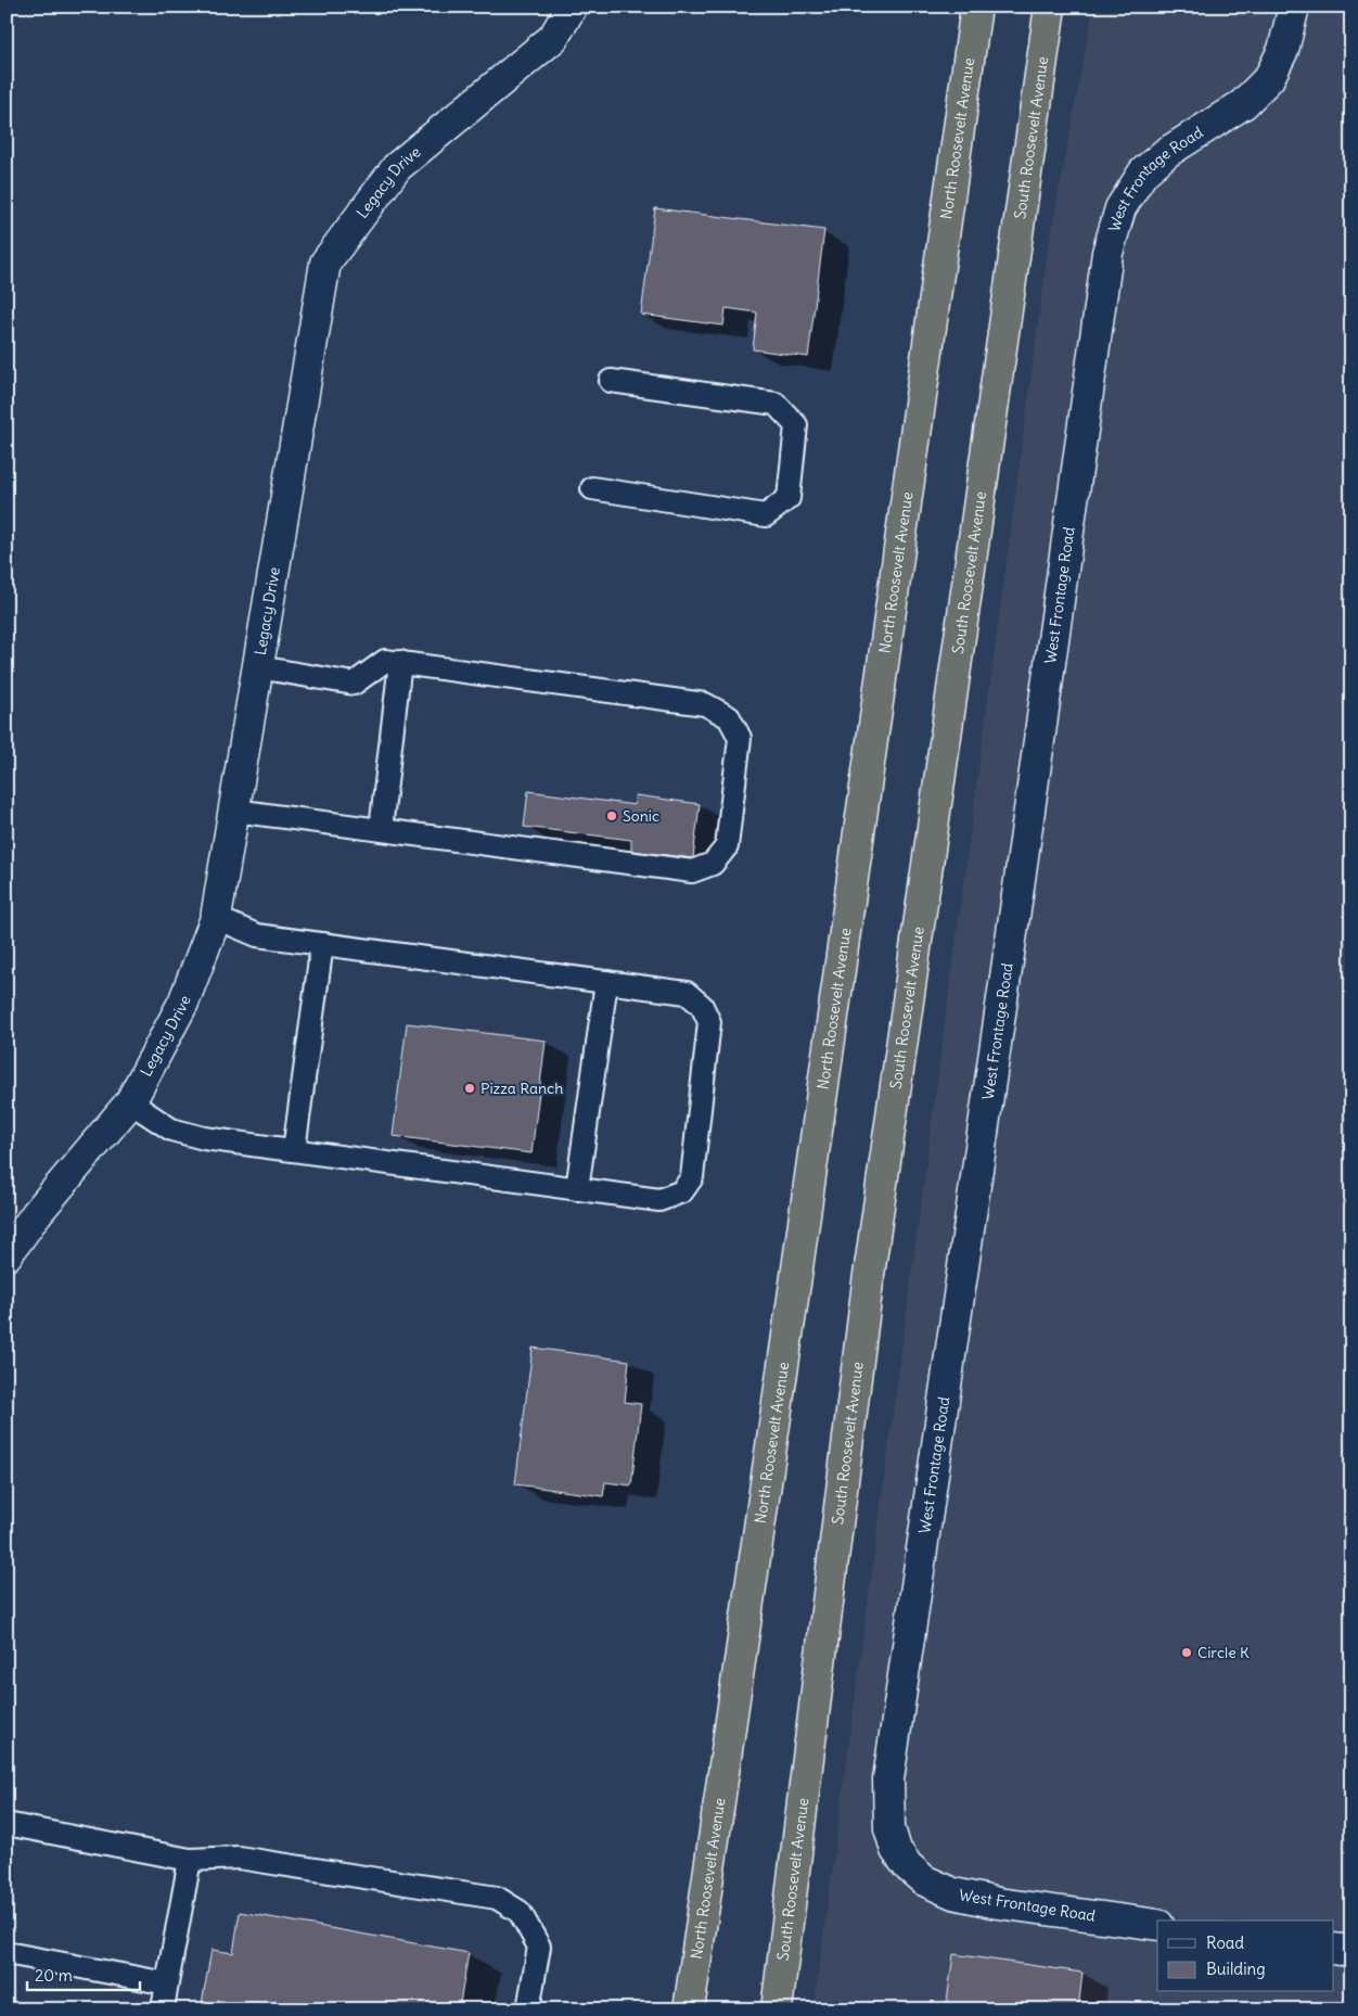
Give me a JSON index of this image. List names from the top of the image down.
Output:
{
  "streets": {
    "highway": ["South Roosevelt Avenue", "North Roosevelt Avenue"],
    "street": ["West Frontage Road", "Legacy Drive"]
  },
  "places": ["Sonic", "Pizza Ranch", "Circle K"],
  "legend": ["Road", "Building"],
  "scale_bar": "20 m"
}
